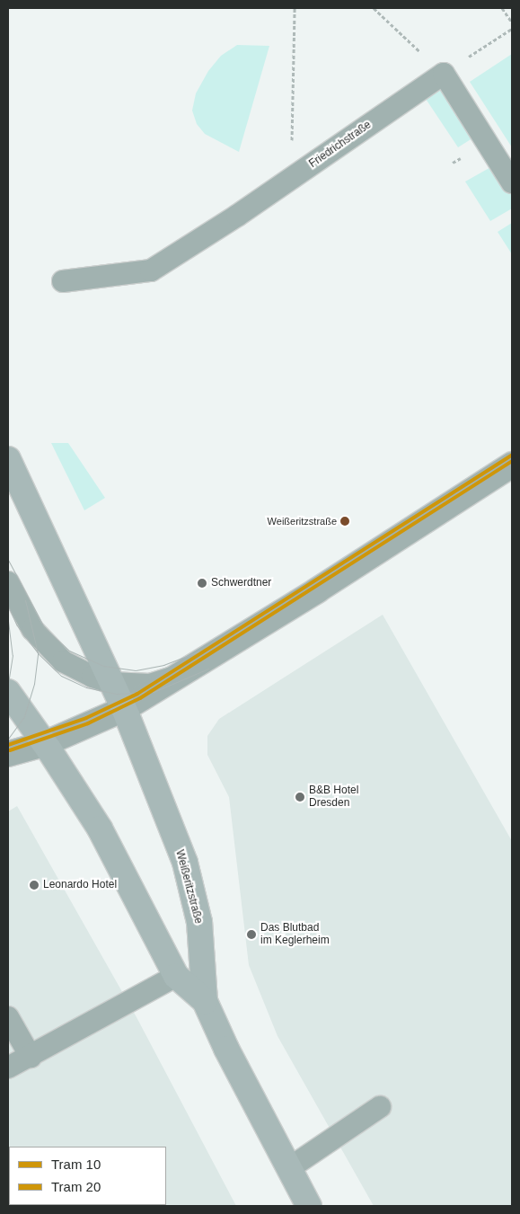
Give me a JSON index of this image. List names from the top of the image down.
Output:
{
  "streets": {
    "main road": ["Weißeritzstraße"],
    "lane": ["Friedrichstraße"]
  },
  "places": [
    "Weißeritzstraße",
    "Schwerdtner",
    "B&B Hotel Dresden",
    "Leonardo Hotel",
    "Das Blutbad im Keglerheim"
  ],
  "lines": ["tram line 10", "tram line 20"],
  "legend": ["Tram 10", "Tram 20"]
}
